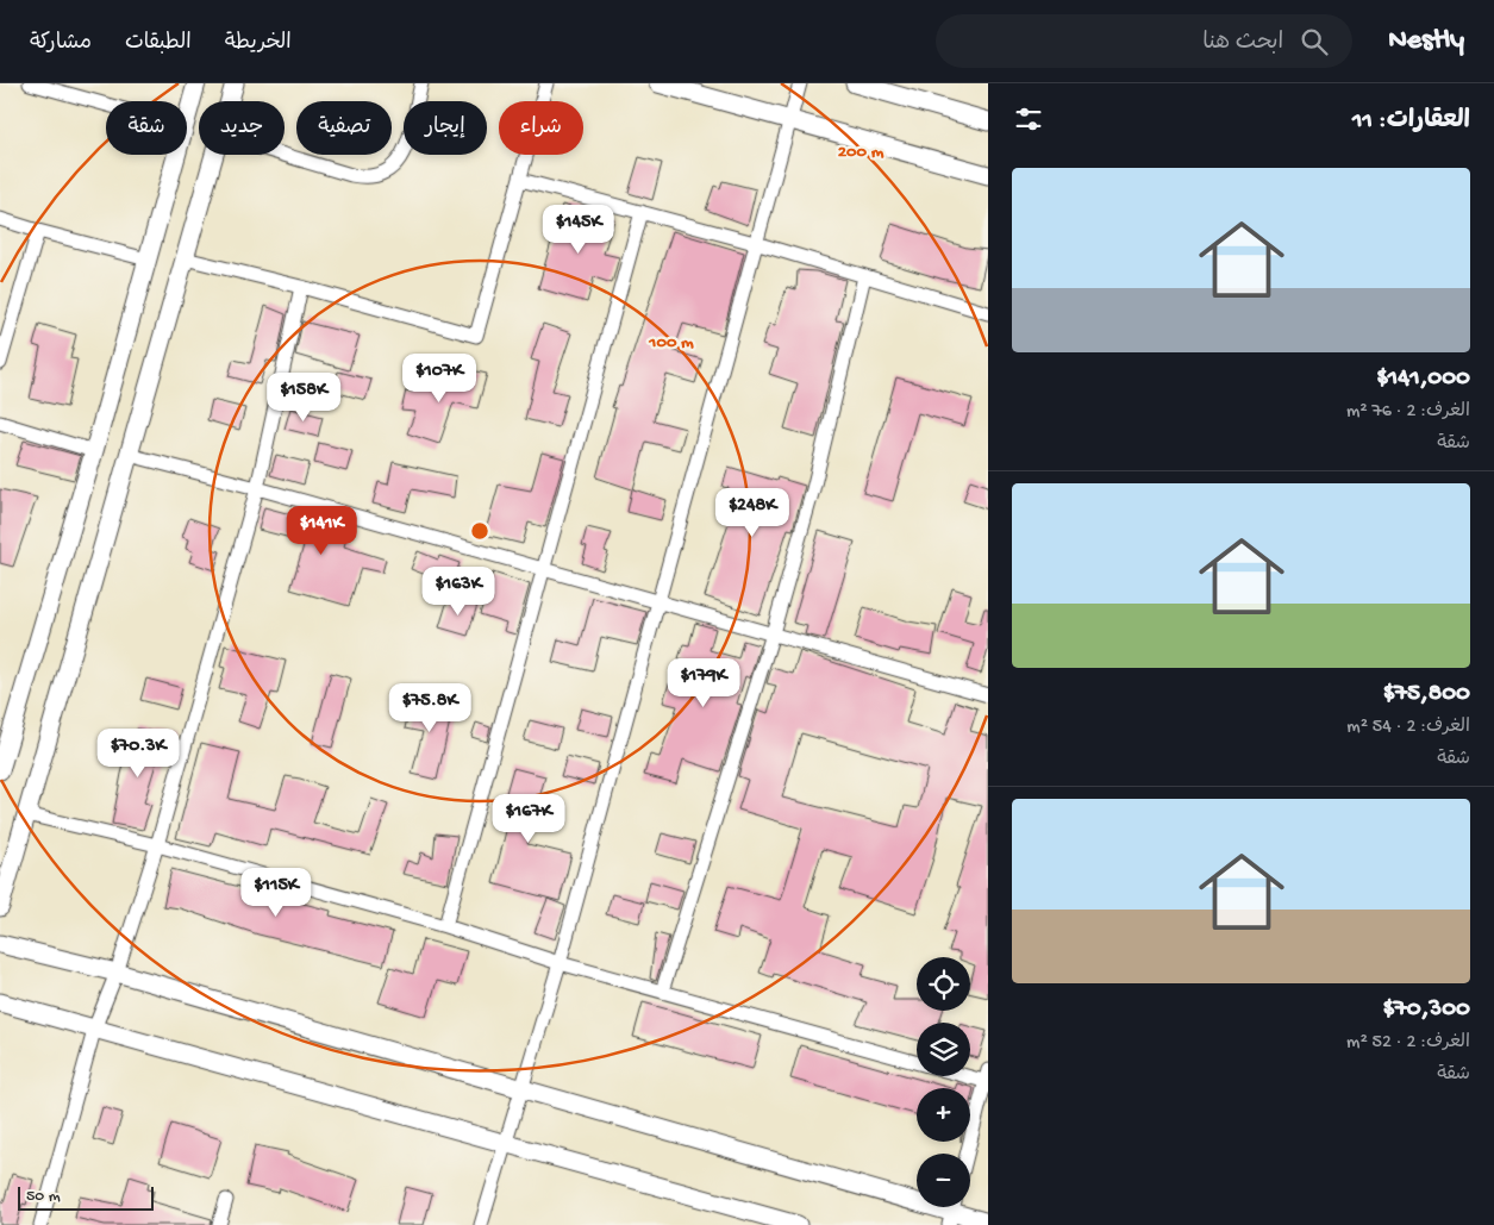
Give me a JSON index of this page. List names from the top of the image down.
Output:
{
  "scale_bar": "50 m",
  "page": {
    "header": "Nestly",
    "search": "ابحث هنا",
    "nav": ["الخريطة", "الطبقات", "مشاركة"],
    "heading": "العقارات: 11",
    "chip": [
      "شراء",
      "إيجار",
      "تصفية",
      "جديد",
      "شقة"
    ],
    "list": [
      {
        "name": "$141,000",
        "note": "الغرف: 2 · 76 m² · شقة"
      },
      {
        "name": "$75,800",
        "note": "الغرف: 2 · 54 m² · شقة"
      },
      {
        "name": "$70,300",
        "note": "الغرف: 2 · 52 m² · شقة"
      }
    ],
    "price": [
      "$145K",
      "$107K",
      "$158K",
      "$248K",
      "$141K",
      "$163K",
      "$179K",
      "$75.8K",
      "$70.3K",
      "$167K",
      "$115K"
    ],
    "map_buttons": ["+", "−"],
    "scale": "50 m"
  },
  "rings": ["200 m", "100 m"]
}
